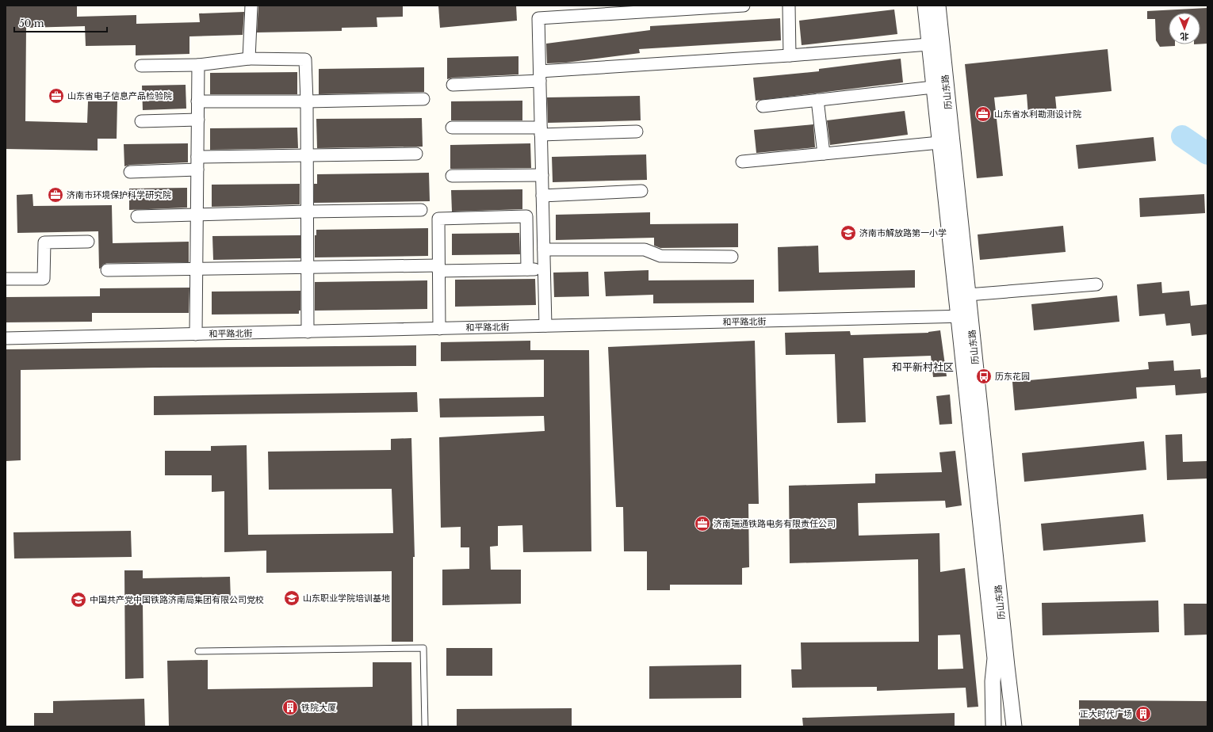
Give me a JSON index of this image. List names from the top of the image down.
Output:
{
  "streets": {
    "street": ["历山东路", "和平路北街"]
  },
  "crossings": [
    ["历山东路", "和平路北街"]
  ],
  "districts": ["和平新村社区"],
  "places": {
    "office": [
      "山东省电子信息产品检验院",
      "山东省水利勘测设计院",
      "济南市环境保护科学研究院",
      "济南瑞通铁路电务有限责任公司"
    ],
    "school or university": ["济南市解放路第一小学", "山东职业学院培训基地", "中国共产党中国铁路济南局集团有限公司党校"],
    "bus stop": ["历东花园"],
    "building": ["铁院大厦", "正大时代广场"]
  },
  "scale_bar": "50 m",
  "north": "bottom"
}
